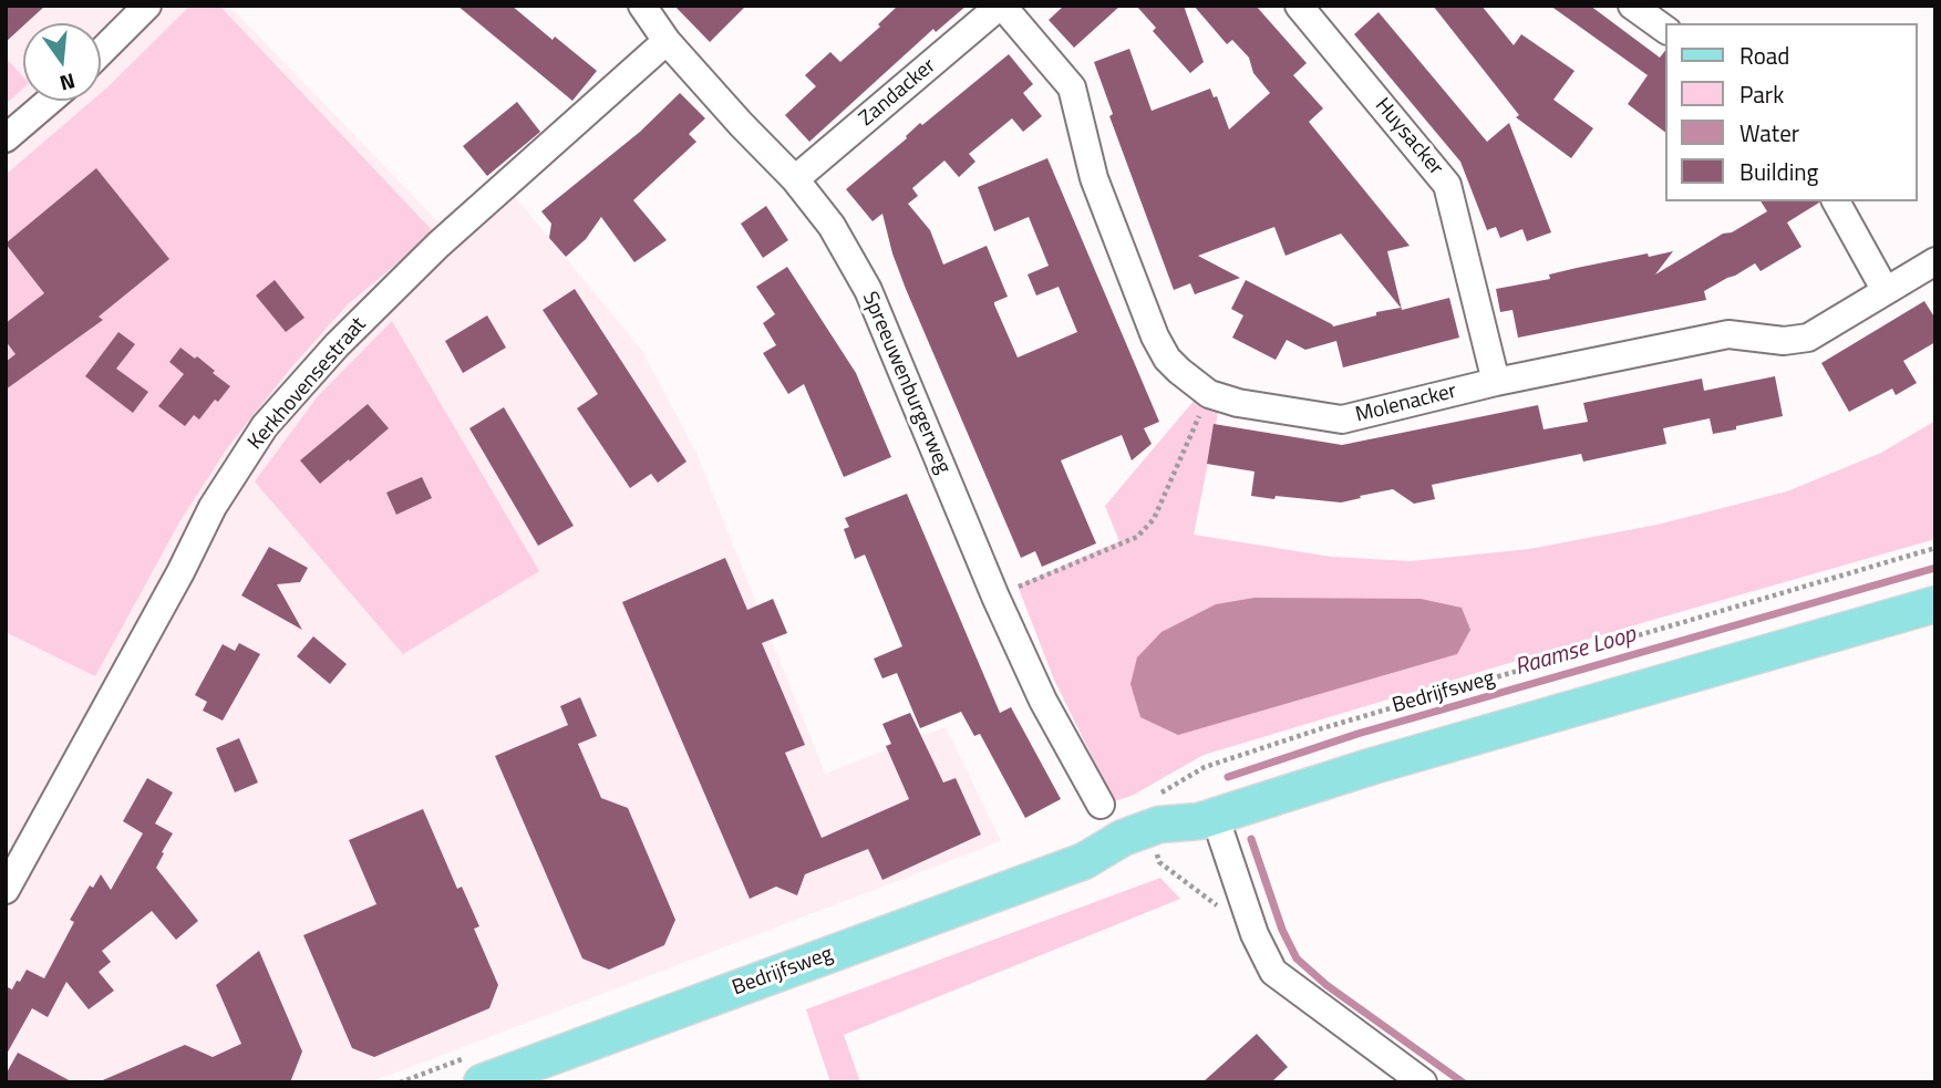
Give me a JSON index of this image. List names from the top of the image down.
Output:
{
  "streets": {
    "main road": ["Bedrijfsweg"],
    "street": [
      "Zandacker",
      "Huysacker",
      "Spreeuwenburgerweg",
      "Kerkhovensestraat",
      "Molenacker"
    ]
  },
  "crossings": [
    ["Zandacker", "Spreeuwenburgerweg"],
    ["Zandacker", "Molenacker"],
    ["Huysacker", "Molenacker"],
    ["Spreeuwenburgerweg", "Kerkhovensestraat"]
  ],
  "water": ["Raamse Loop"],
  "legend": [
    "Road",
    "Park",
    "Water",
    "Building"
  ],
  "north": "bottom"
}
